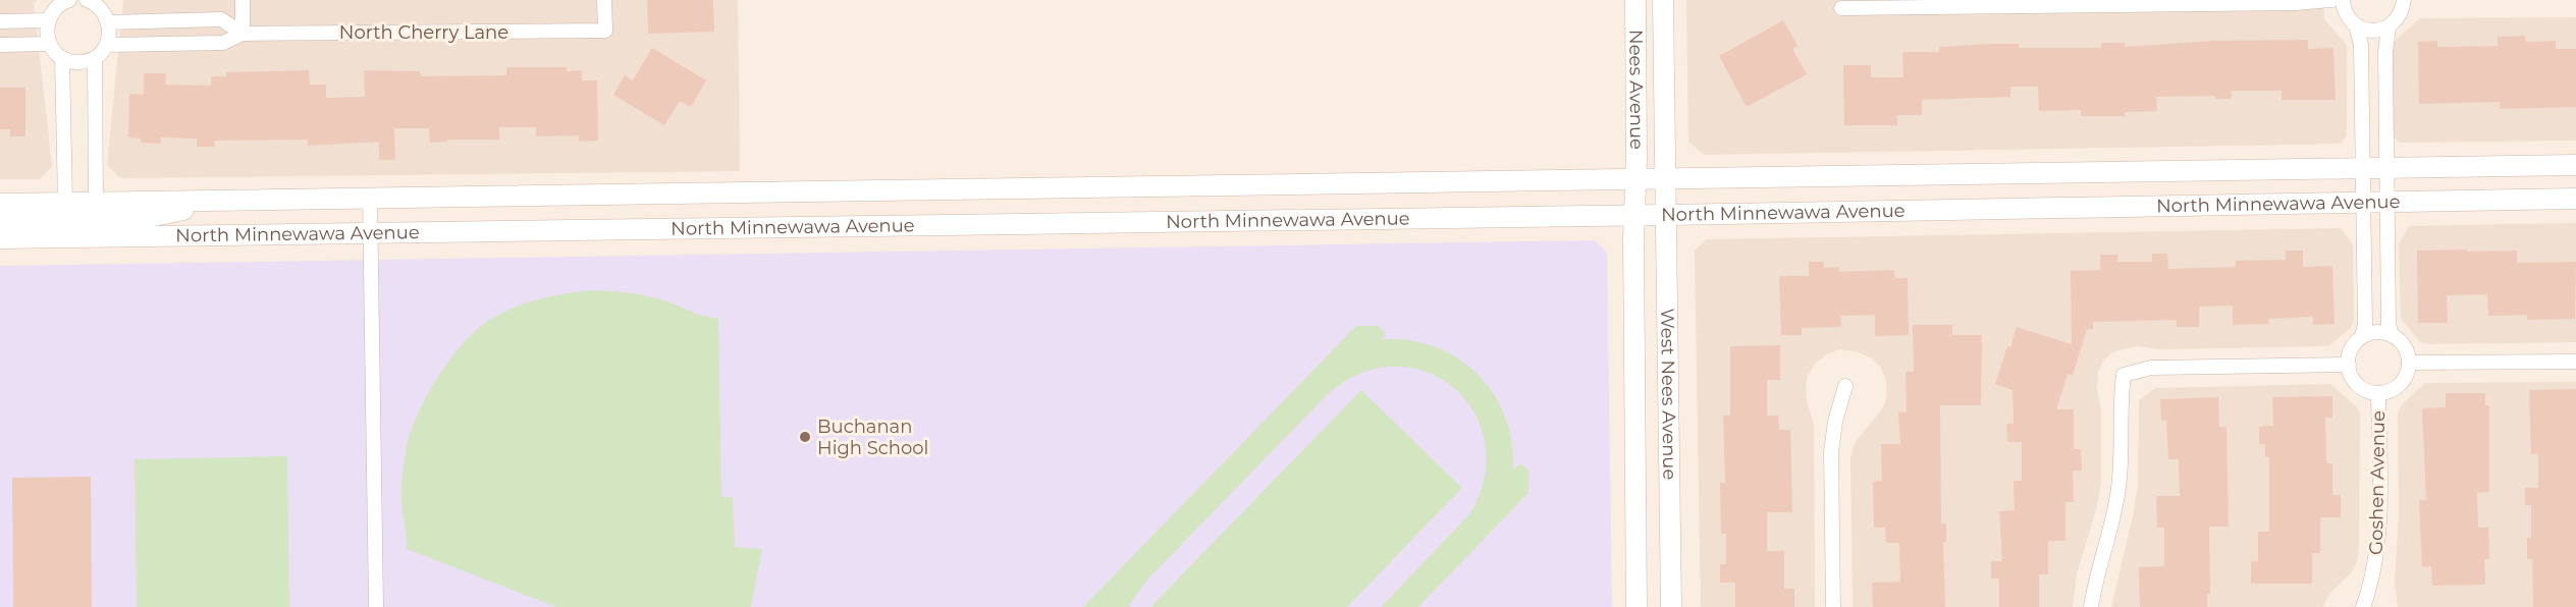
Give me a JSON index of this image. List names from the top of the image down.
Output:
{
  "streets": {
    "main road": ["Nees Avenue", "North Minnewawa Avenue", "West Nees Avenue"],
    "street": ["North Cherry Lane", "Goshen Avenue"]
  },
  "crossings": [
    ["Nees Avenue", "North Minnewawa Avenue"],
    ["Nees Avenue", "West Nees Avenue"],
    ["North Minnewawa Avenue", "West Nees Avenue"]
  ],
  "places": ["Buchanan High School"]
}
